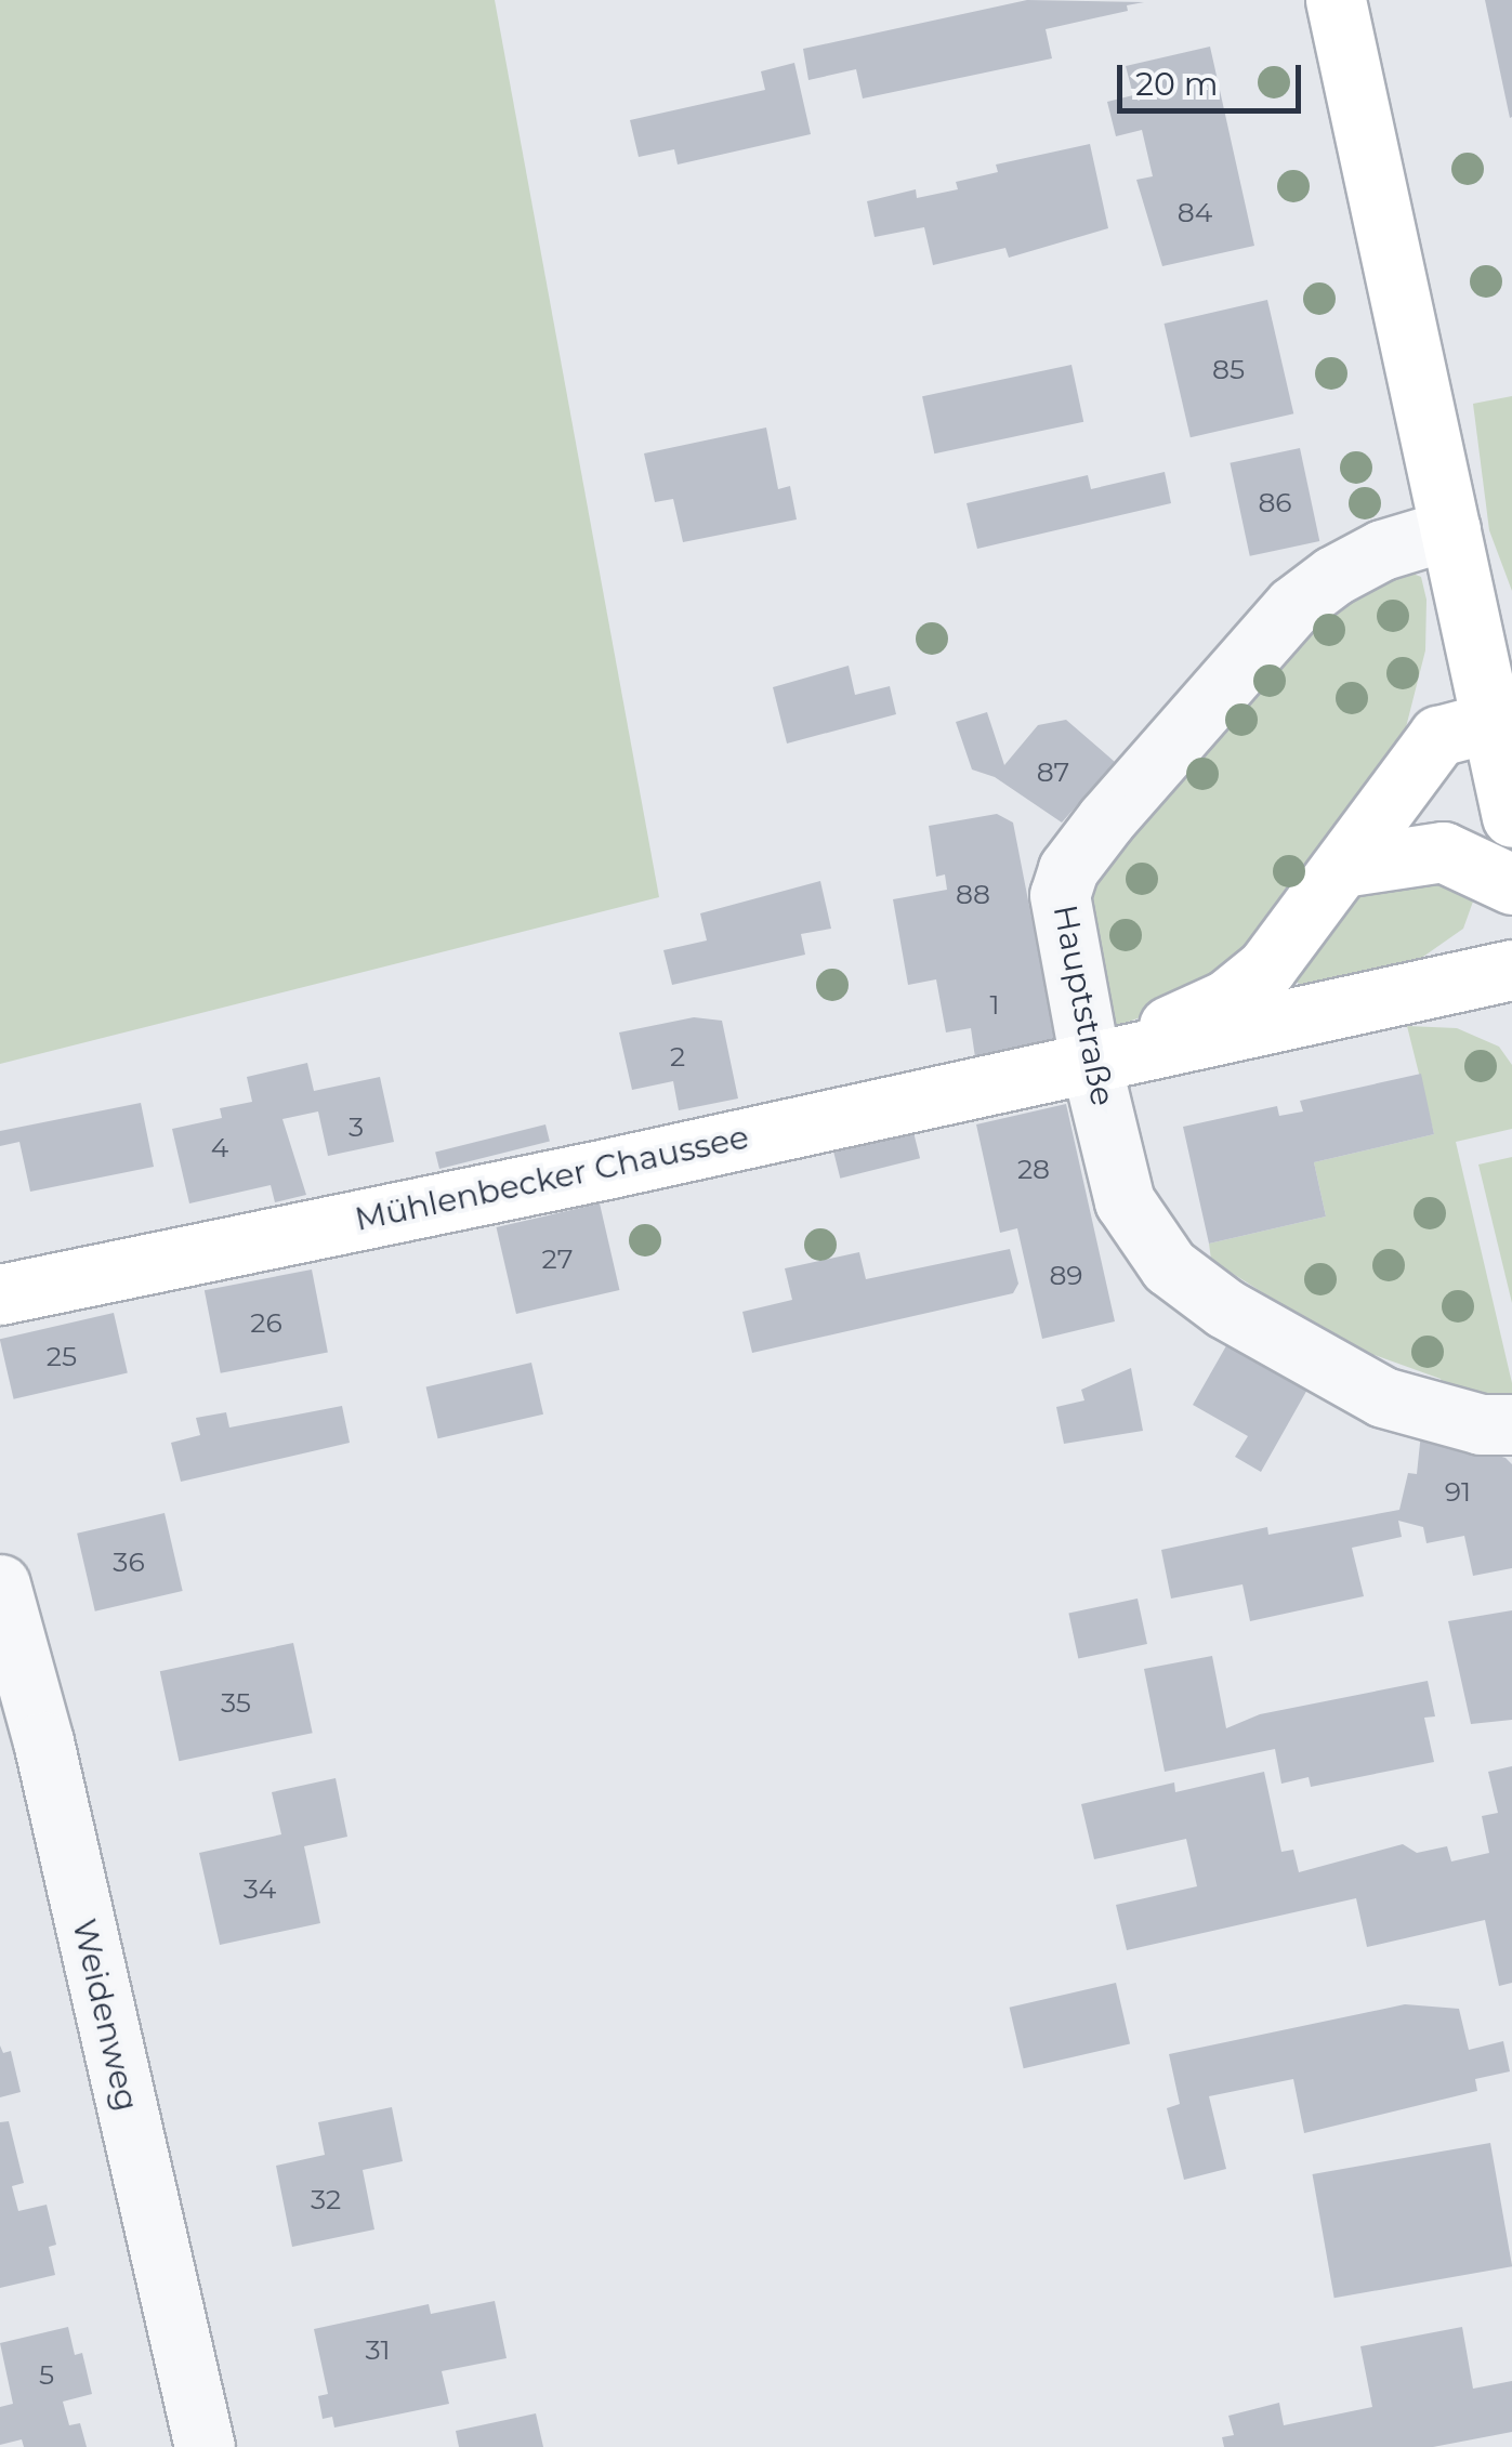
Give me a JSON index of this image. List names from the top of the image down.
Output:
{
  "streets": {
    "main road": ["Mühlenbecker Chaussee"],
    "street": ["Hauptstraße", "Weidenweg"]
  },
  "crossings": [
    ["Hauptstraße", "Mühlenbecker Chaussee"]
  ],
  "house_numbers": [
    "84",
    "85",
    "86",
    "87",
    "88",
    "1",
    "2",
    "3",
    "4",
    "28",
    "27",
    "89",
    "26",
    "25",
    "91",
    "36",
    "35",
    "34",
    "32",
    "31",
    "5"
  ],
  "scale_bar": "20 m"
}
